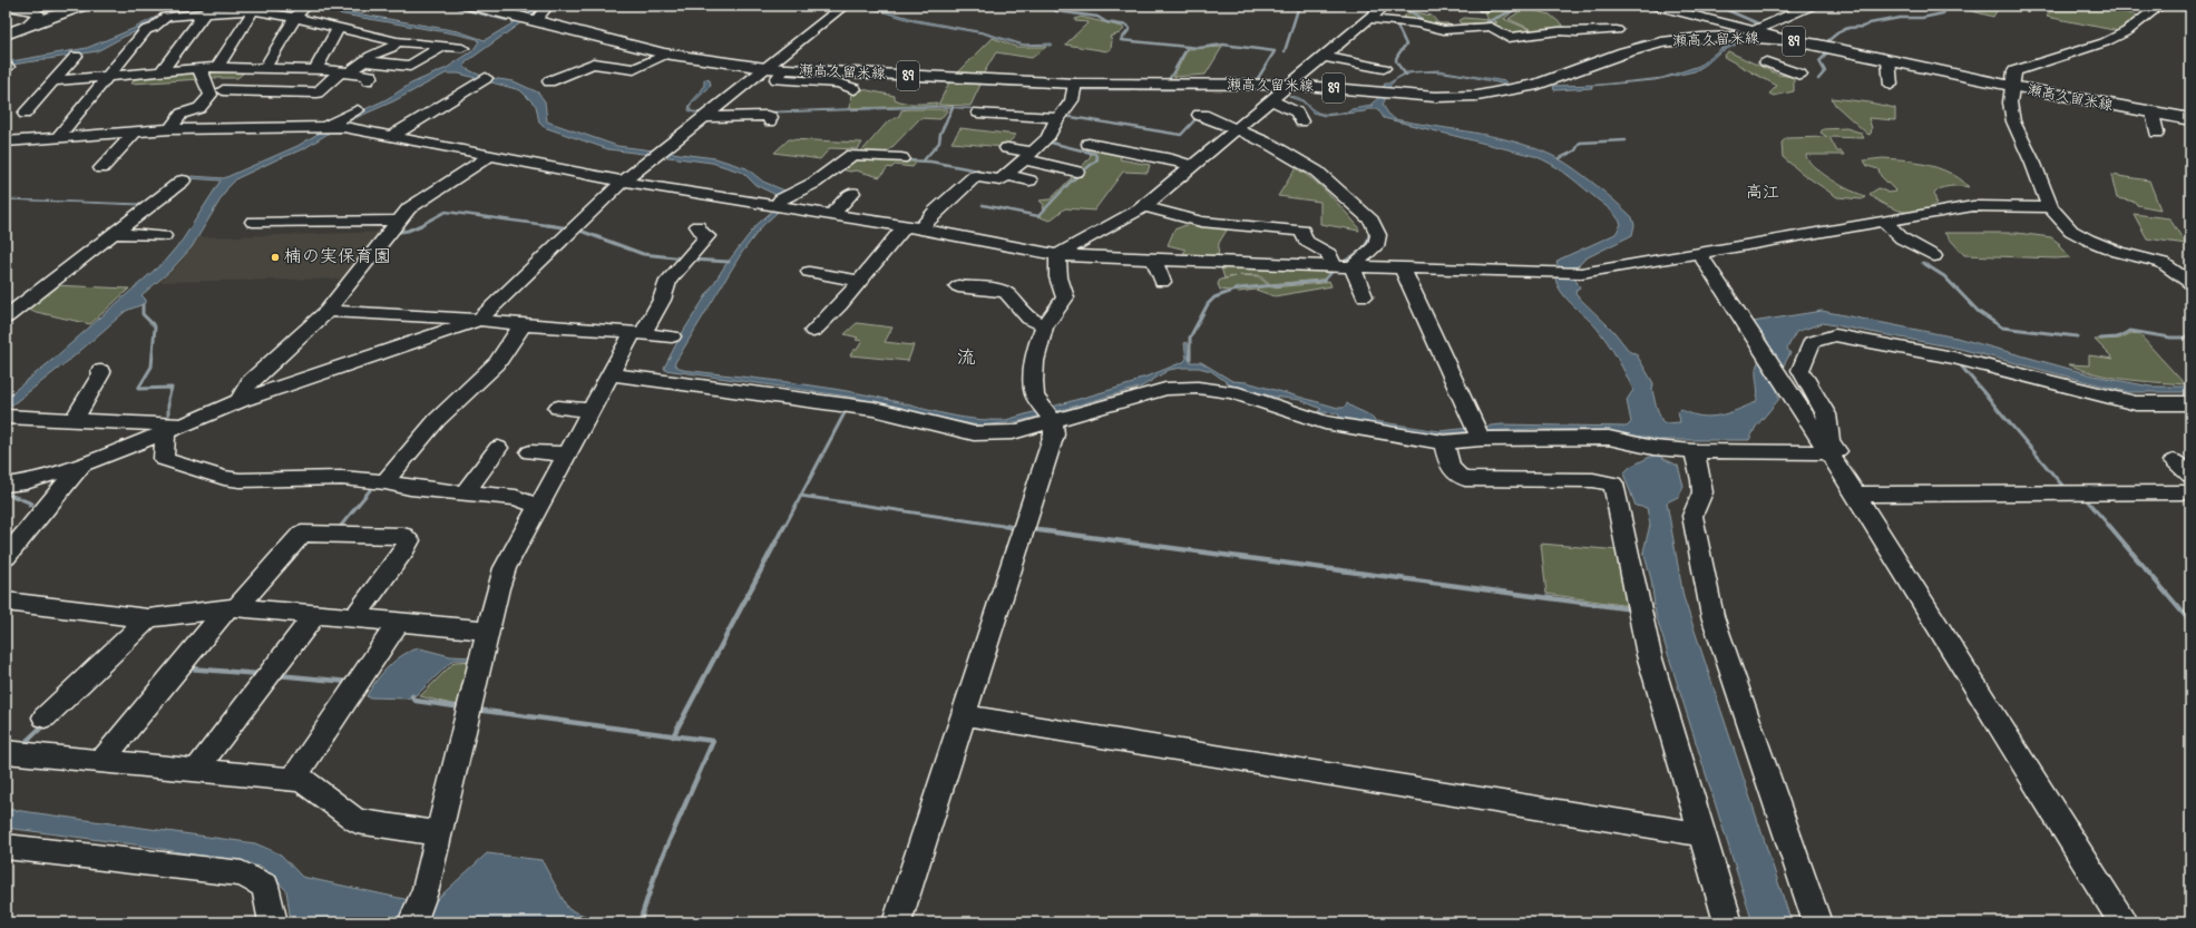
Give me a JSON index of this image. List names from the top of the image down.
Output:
{
  "streets": {
    "main road": ["瀬高久留米線", "89"]
  },
  "districts": ["高江", "流"],
  "places": ["楠の実保育園"]
}
